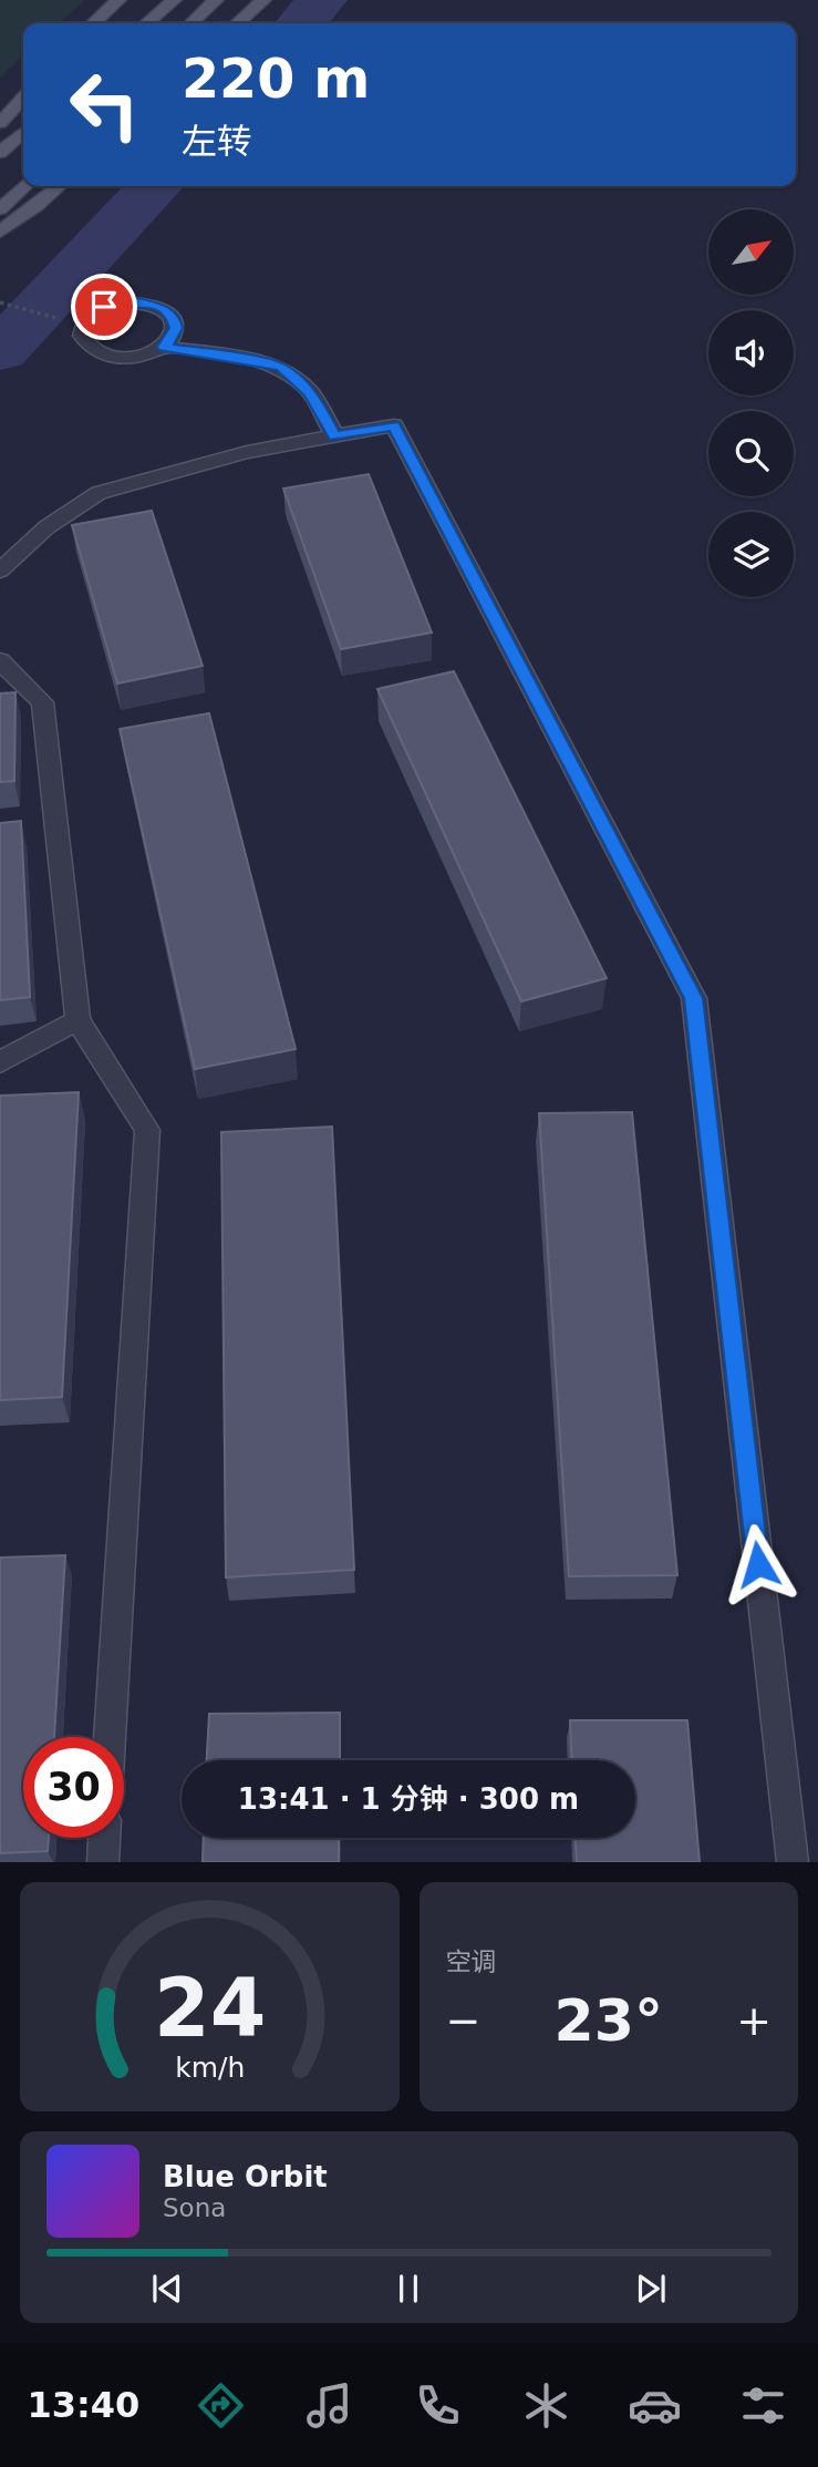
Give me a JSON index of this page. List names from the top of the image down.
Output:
{
  "north": "top right",
  "page": {
    "turn": ["220 m", "左转"],
    "limit": "30",
    "trip": "13:41 · 1 分钟 · 300 m",
    "tile": "空调",
    "heat": ["−", "23°", "+"],
    "song": ["Blue Orbit", "Sona"],
    "tabs": "13:40",
    "gauge": ["24", "km/h"]
  }
}
